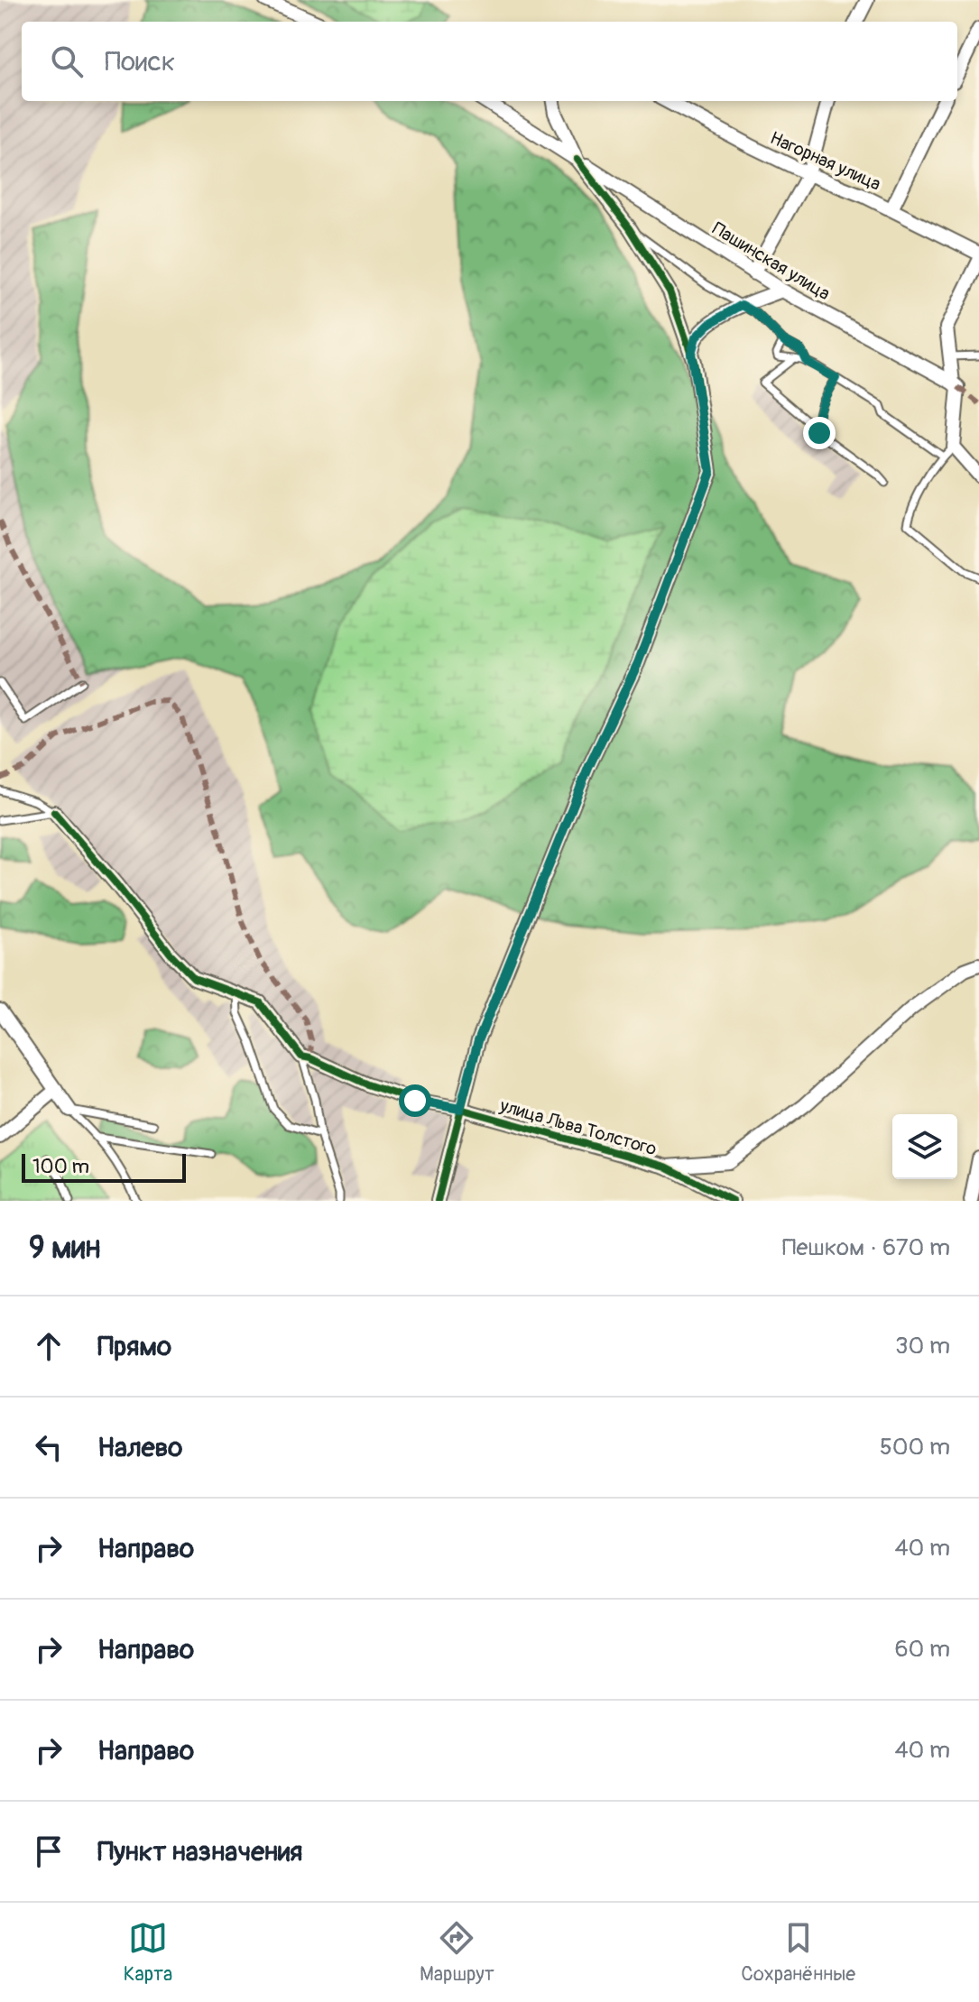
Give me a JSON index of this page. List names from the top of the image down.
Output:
{
  "streets": {
    "street": ["Нагорная улица", "Пашинская улица", "улица Льва Толстого"]
  },
  "scale_bar": "100 m",
  "page": {
    "search": "Поиск",
    "scale": "100 m",
    "heading": ["9 мин", "Пешком · 670 m"],
    "list": [
      ["Прямо", "30 m"],
      ["Налево", "500 m"],
      ["Направо", "40 m"],
      ["Направо", "60 m"],
      ["Направо", "40 m"],
      "Пункт назначения"
    ],
    "nav": ["Карта", "Маршрут", "Сохранённые"]
  }
}
